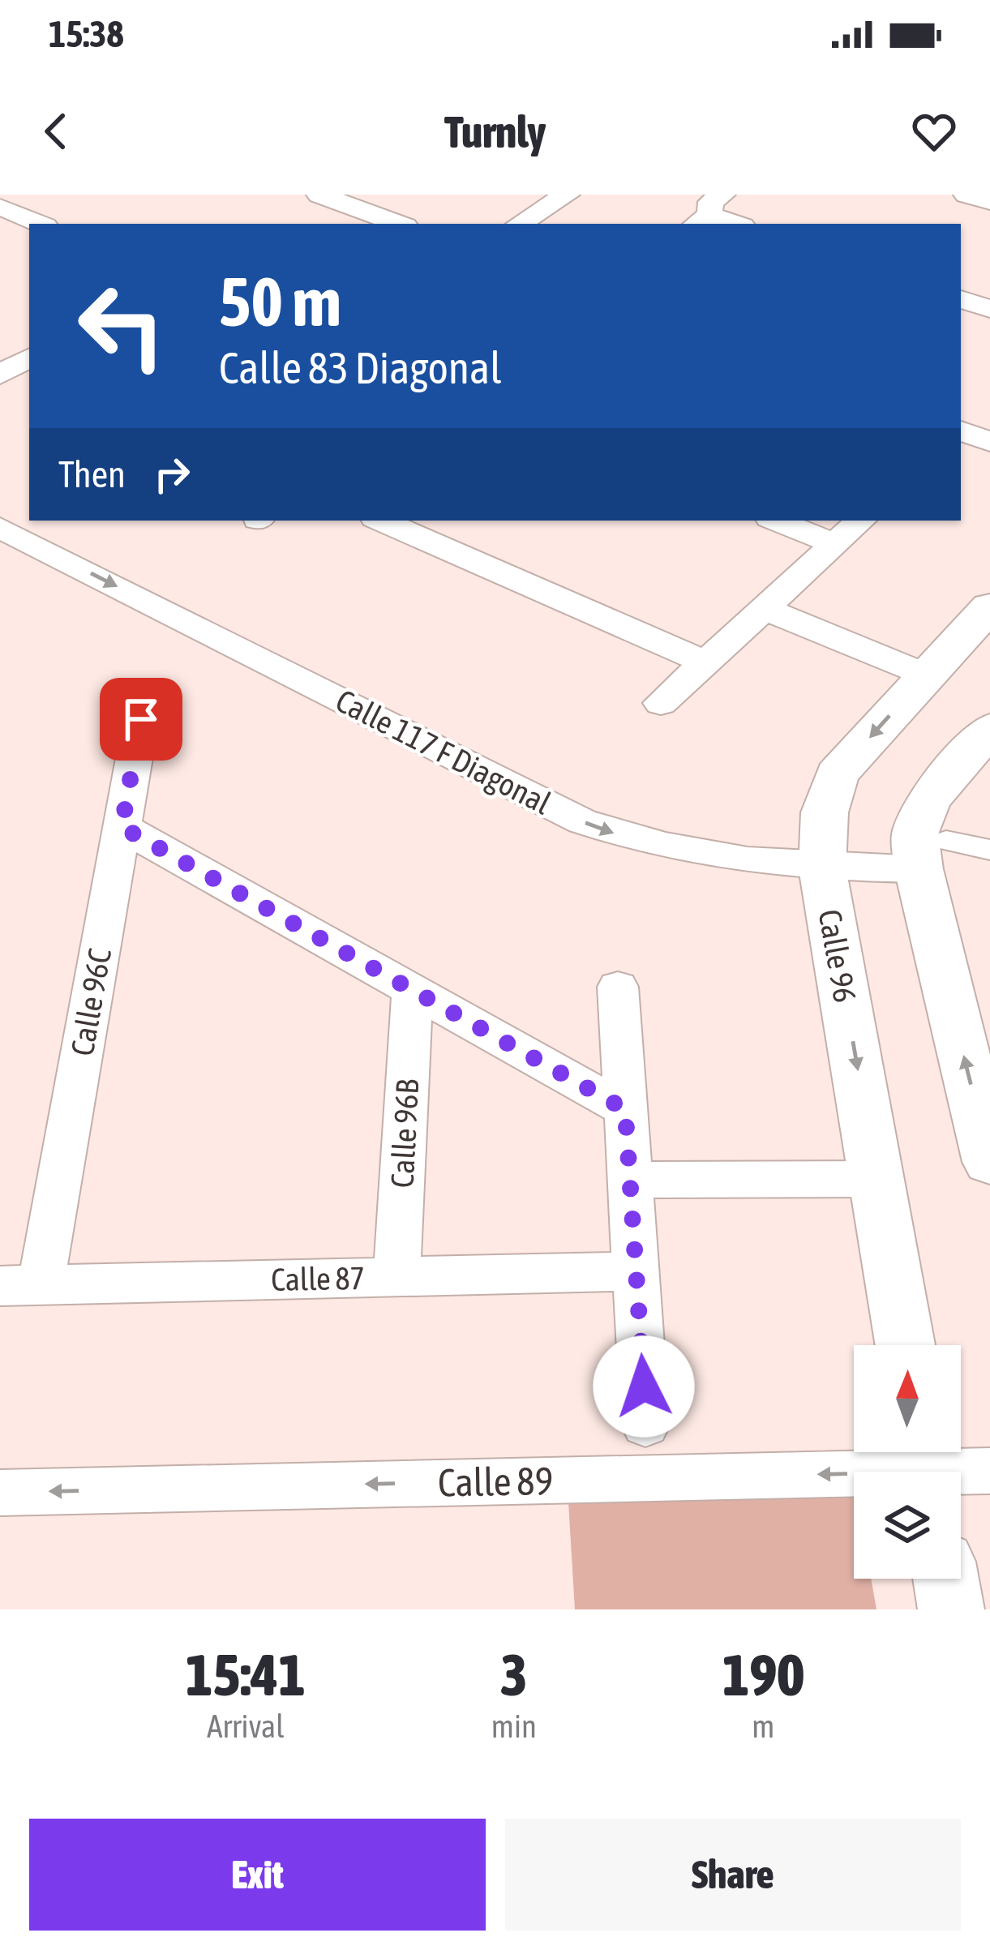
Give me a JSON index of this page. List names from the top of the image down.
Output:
{
  "streets": {
    "street": [
      "Calle 117 F Diagonal",
      "Calle 96",
      "Calle 96C",
      "Calle 96B",
      "Calle 87",
      "Calle 89"
    ]
  },
  "crossings": [
    ["Calle 117 F Diagonal", "Calle 96"],
    ["Calle 96C", "Calle 87"],
    ["Calle 96B", "Calle 87"]
  ],
  "one_way": ["Calle 89"],
  "north": "top",
  "page": {
    "status": "15:38",
    "header": "Turnly",
    "turn": ["50 m", "Calle 83 Diagonal"],
    "then": "Then",
    "eta": [
      "15:41",
      "Arrival",
      "3",
      "min",
      "190",
      "m"
    ],
    "buttons": ["Exit", "Share"]
  }
}
